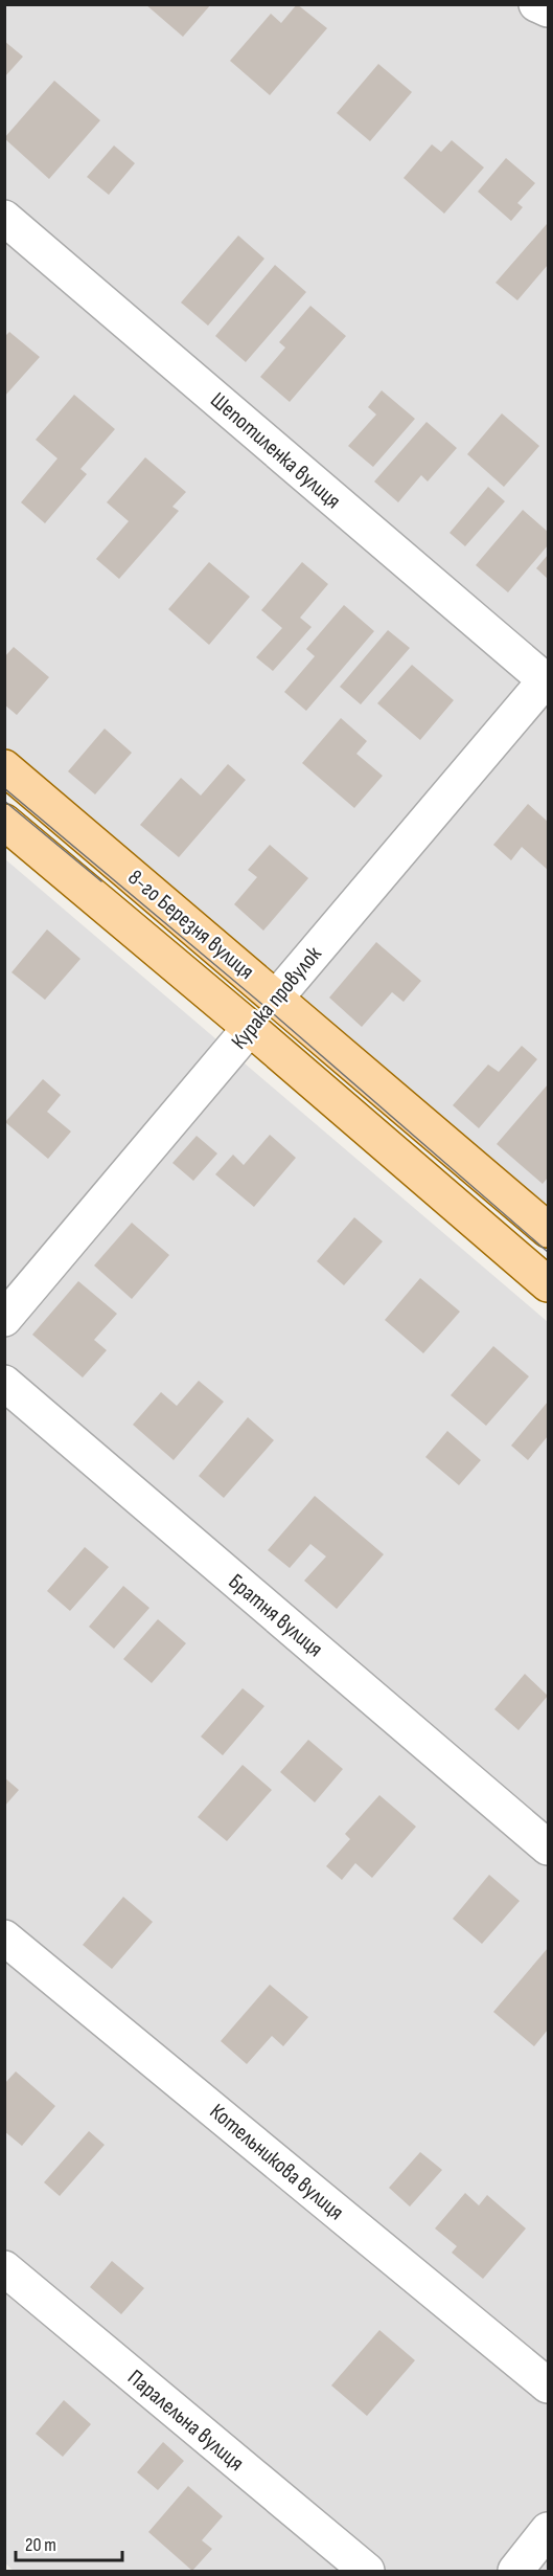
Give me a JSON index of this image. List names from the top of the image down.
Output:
{
  "streets": {
    "main road": ["8-го Березня вулиця", "Курака провулок"],
    "street": [
      "Шепотиленка вулиця",
      "Братня вулиця",
      "Котельникова вулиця",
      "Паралельна вулиця"
    ]
  },
  "crossings": [
    ["Шепотиленка вулиця", "Курака провулок"],
    ["8-го Березня вулиця", "Курака провулок"]
  ],
  "scale_bar": "20 m"
}
